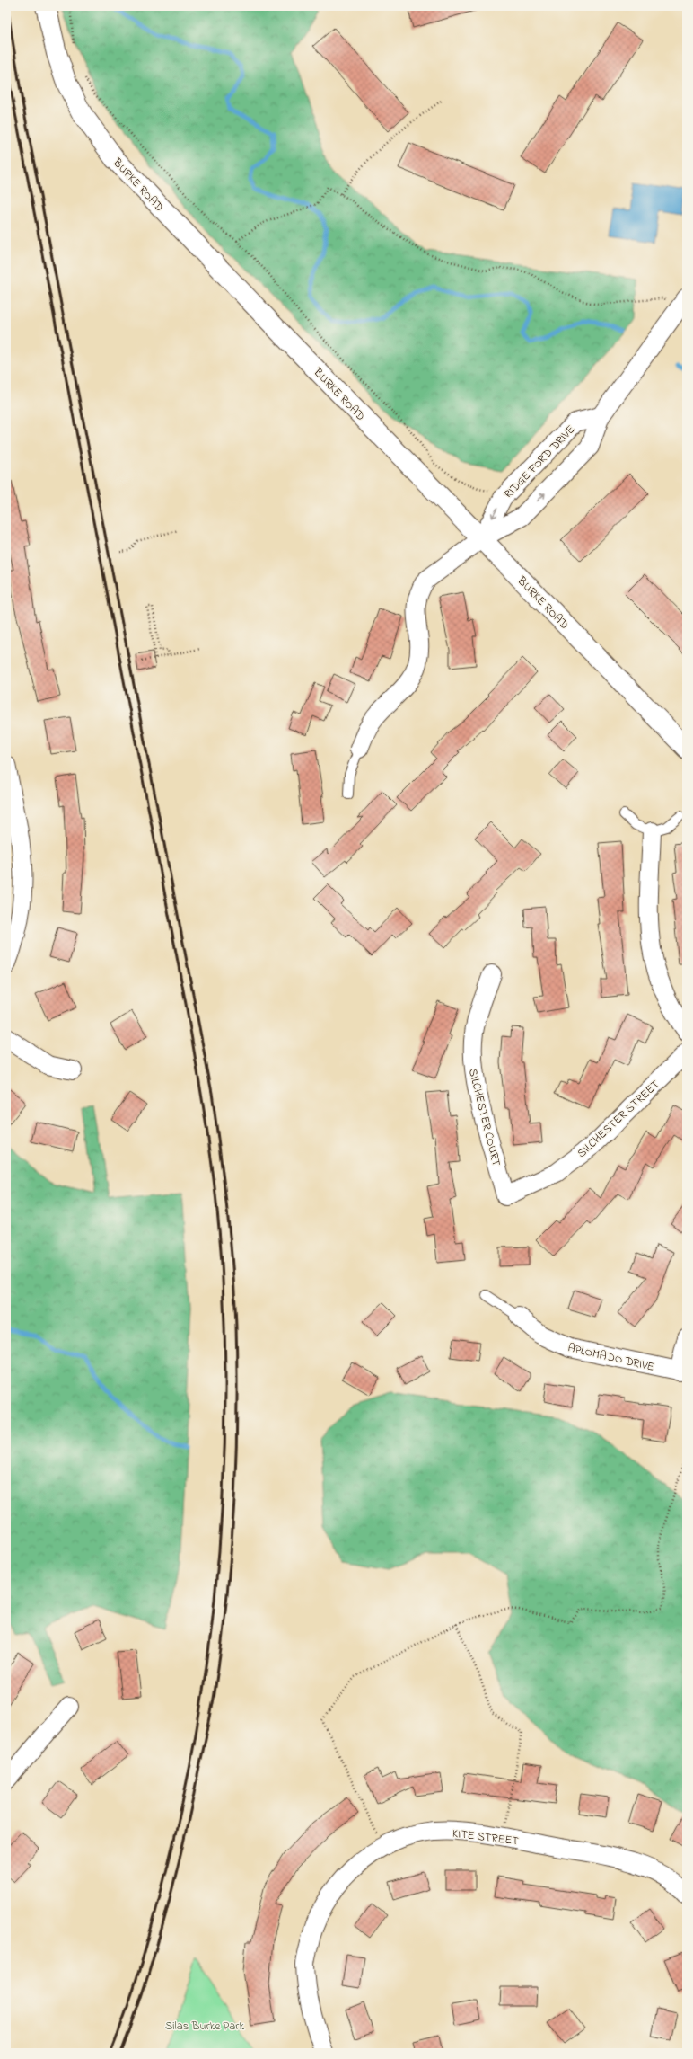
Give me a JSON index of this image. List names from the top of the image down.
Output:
{
  "streets": {
    "street": [
      "BURKE ROAD",
      "RIDGE FORD DRIVE",
      "SILCHESTER COURT",
      "SILCHESTER STREET",
      "APLOMADO DRIVE",
      "KITE STREET"
    ]
  },
  "crossings": [
    ["BURKE ROAD", "RIDGE FORD DRIVE"],
    ["SILCHESTER COURT", "SILCHESTER STREET"]
  ],
  "parks": ["Silas Burke Park"]
}
